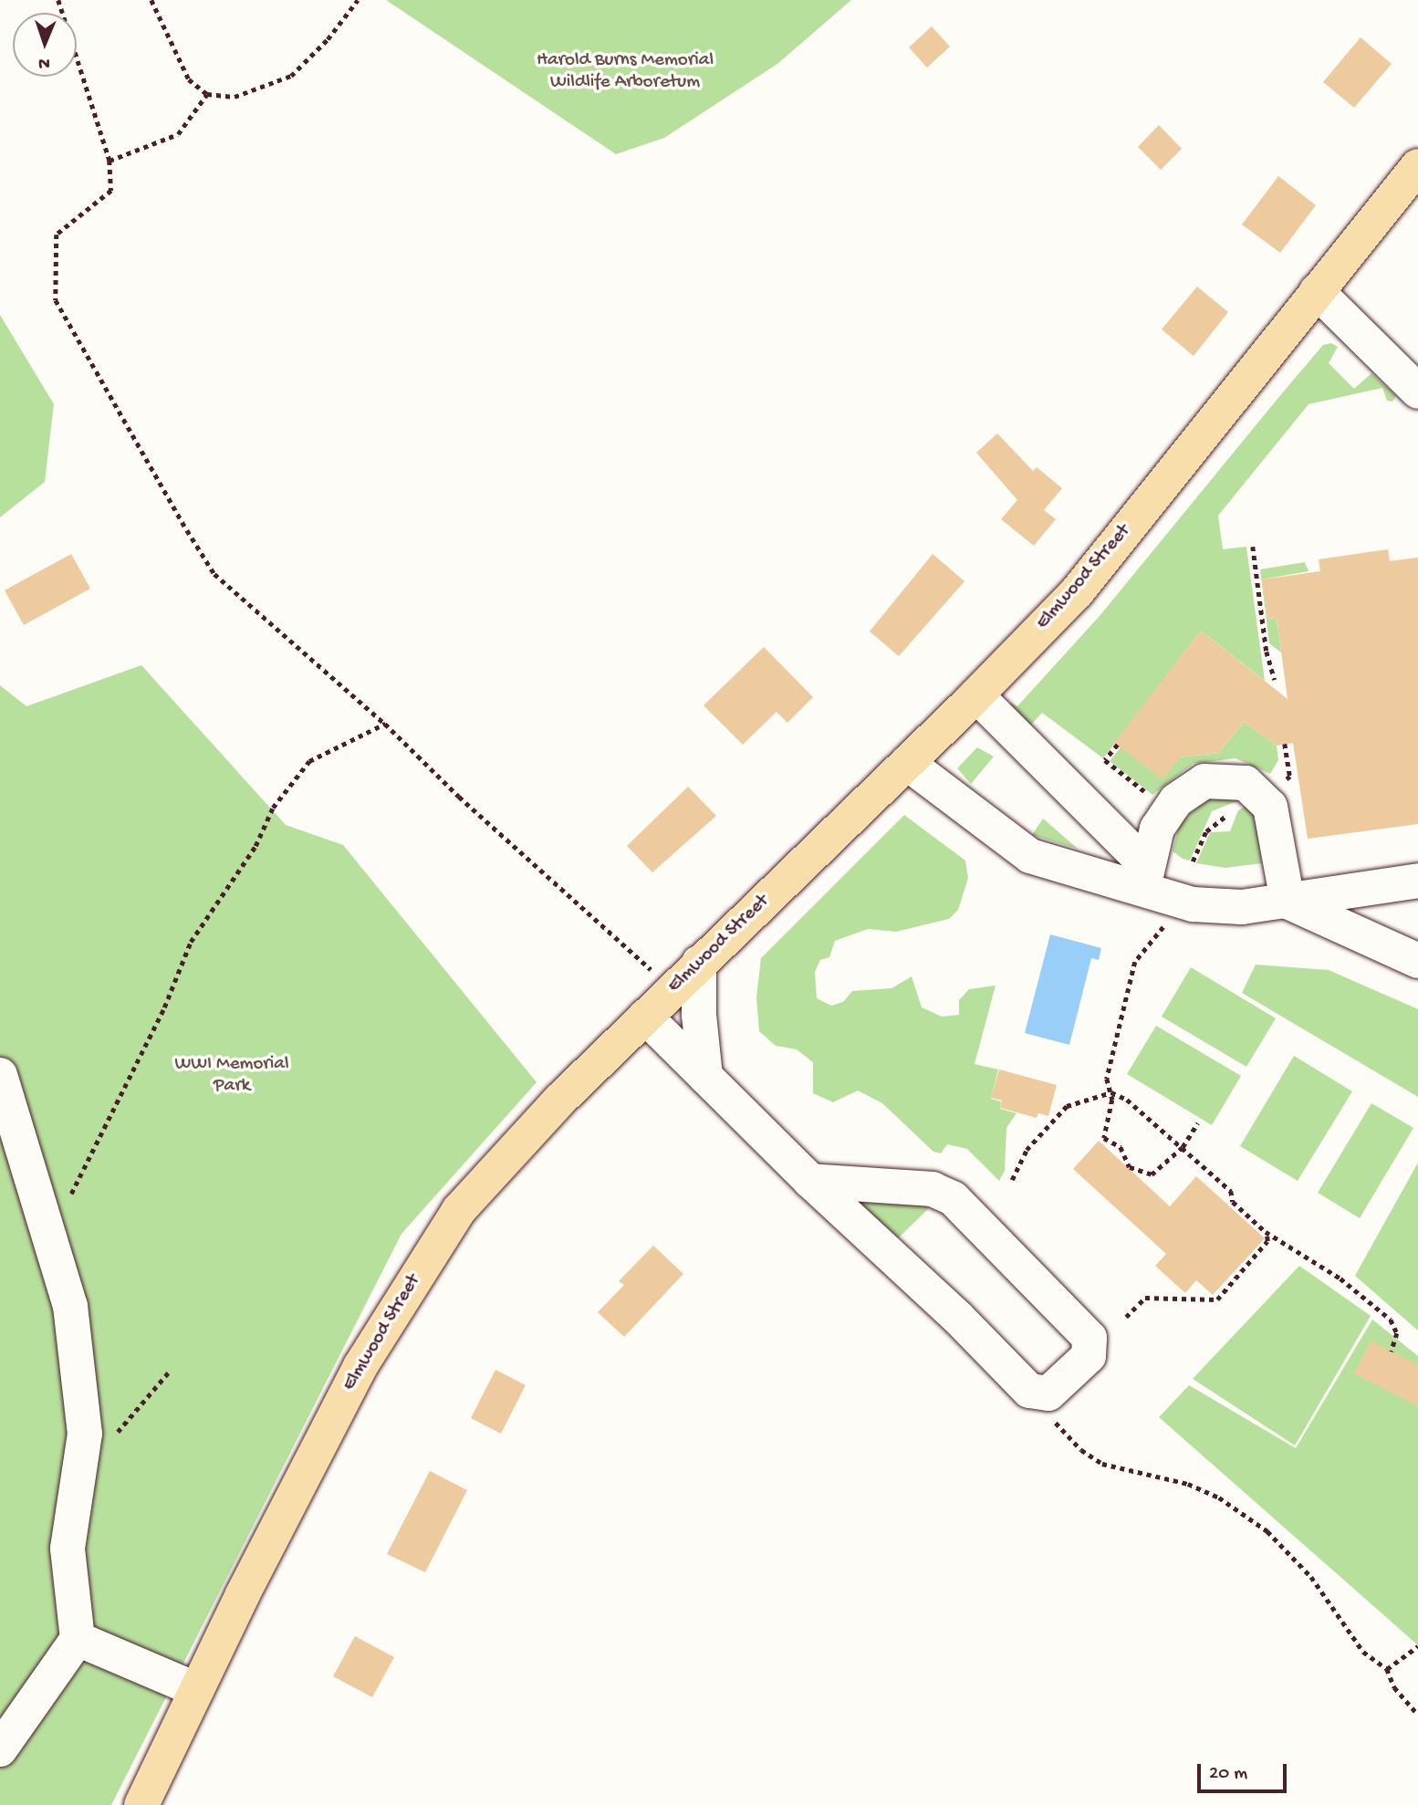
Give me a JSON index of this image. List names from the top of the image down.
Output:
{
  "streets": {
    "main road": ["Elmwood Street"]
  },
  "parks": ["Harold Burns Memorial Wildlife Arboretum", "WWI Memorial Park"],
  "scale_bar": "20 m",
  "north": "bottom"
}
